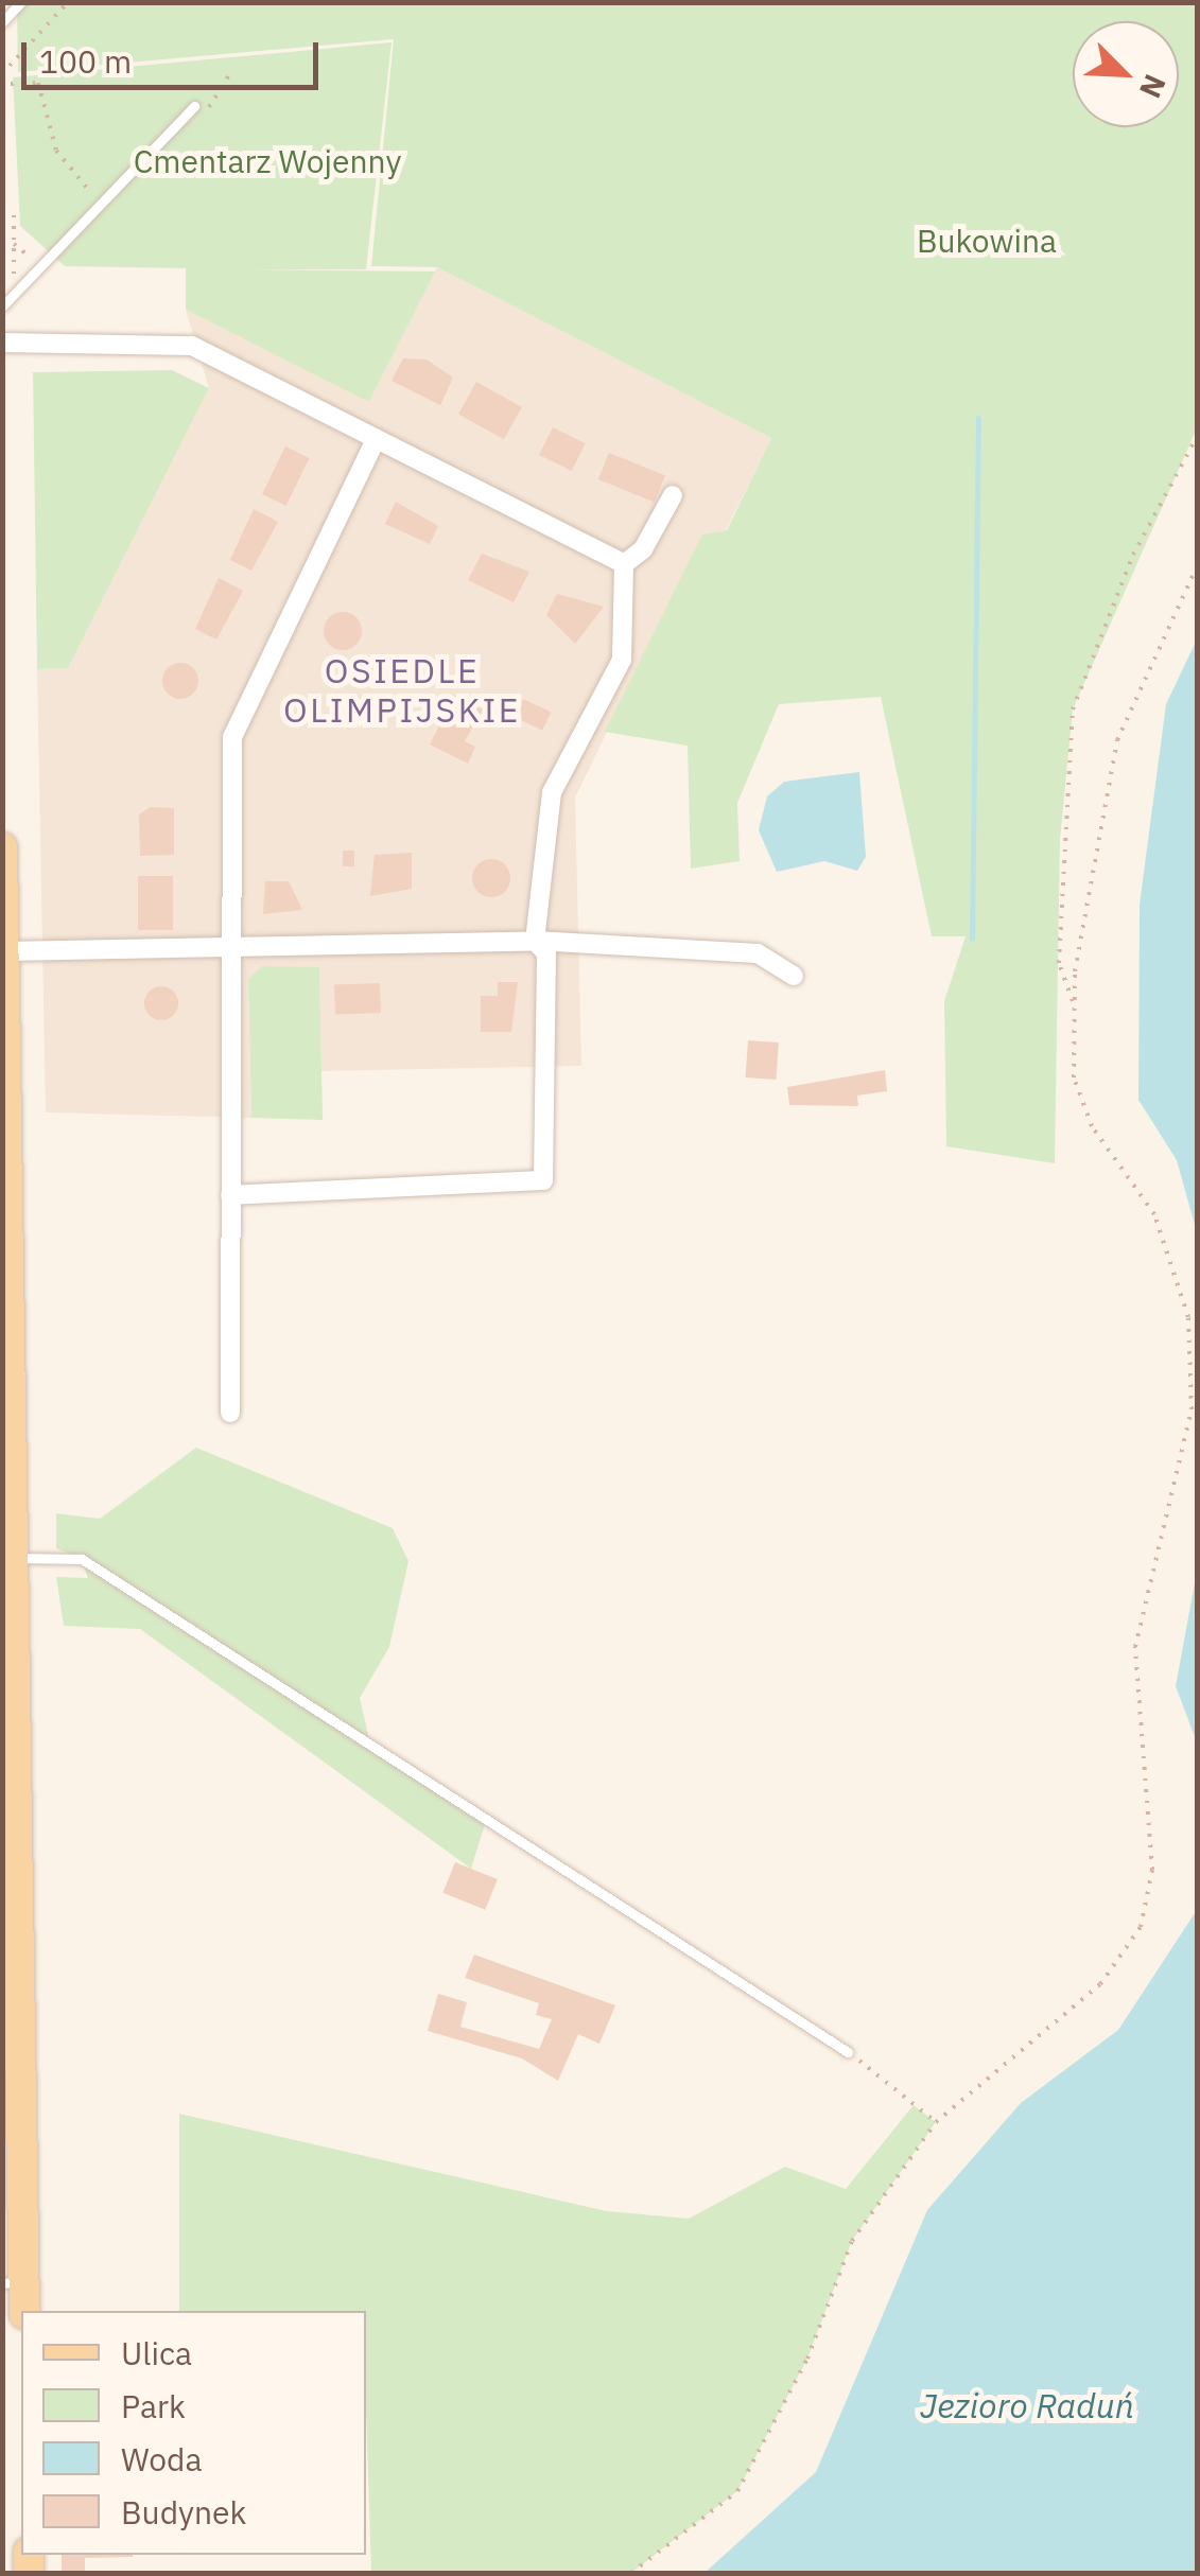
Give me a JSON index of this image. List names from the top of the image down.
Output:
{
  "districts": ["OSIEDLE OLIMPIJSKIE"],
  "water": ["Jezioro Raduń"],
  "parks": ["Cmentarz Wojenny", "Bukowina"],
  "legend": [
    "Ulica",
    "Park",
    "Woda",
    "Budynek"
  ],
  "scale_bar": "100 m",
  "north": "bottom right"
}
